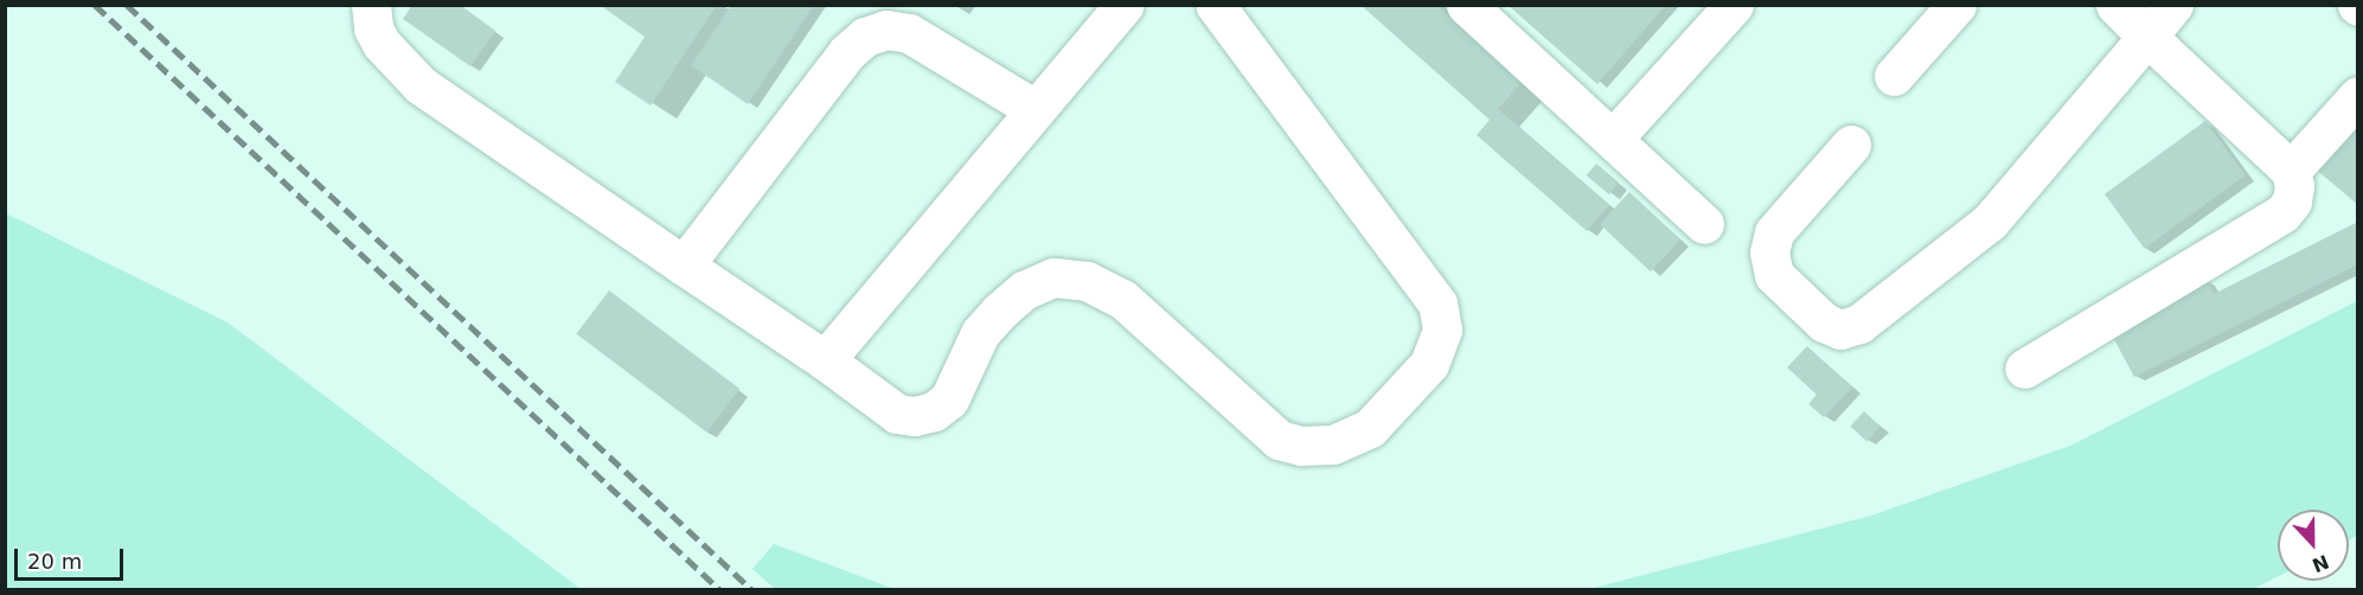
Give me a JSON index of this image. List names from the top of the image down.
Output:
{
  "scale_bar": "20 m",
  "north": "bottom"
}
